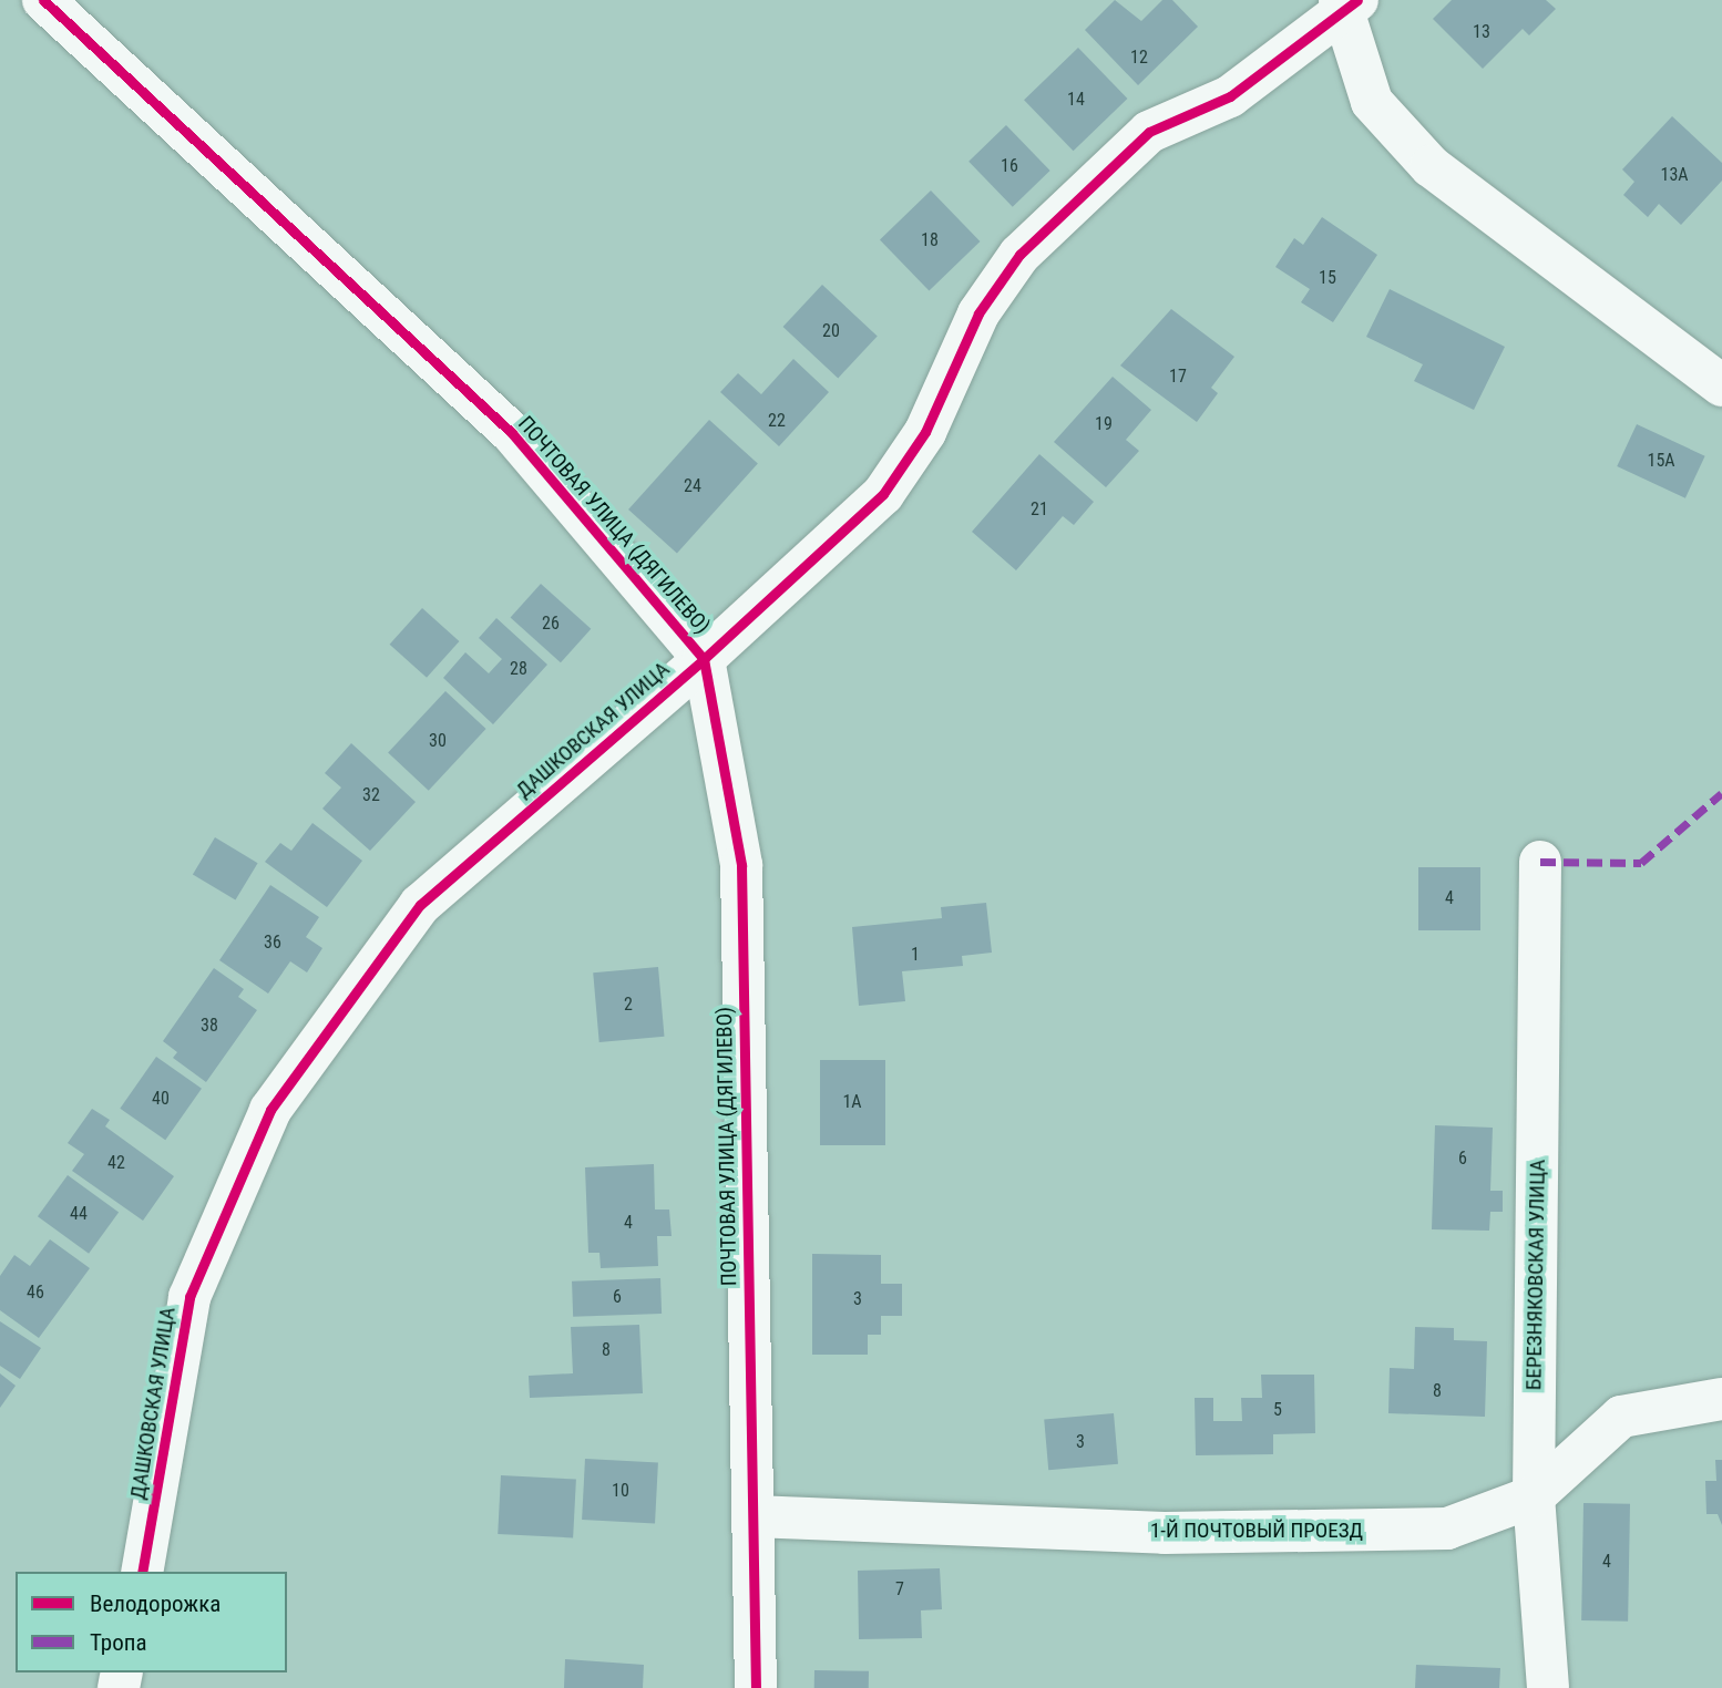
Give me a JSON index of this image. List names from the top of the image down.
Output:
{
  "streets": {
    "street": [
      "ПОЧТОВАЯ УЛИЦА (ДЯГИЛЕВО)",
      "ДАШКОВСКАЯ УЛИЦА",
      "БЕРЕЗНЯКОВСКАЯ УЛИЦА",
      "1-Й ПОЧТОВЫЙ ПРОЕЗД"
    ]
  },
  "crossings": [
    ["ПОЧТОВАЯ УЛИЦА (ДЯГИЛЕВО)", "ДАШКОВСКАЯ УЛИЦА"],
    ["ПОЧТОВАЯ УЛИЦА (ДЯГИЛЕВО)", "1-Й ПОЧТОВЫЙ ПРОЕЗД"],
    ["БЕРЕЗНЯКОВСКАЯ УЛИЦА", "1-Й ПОЧТОВЫЙ ПРОЕЗД"]
  ],
  "house_numbers": [
    "13",
    "12",
    "14",
    "16",
    "13А",
    "18",
    "15",
    "20",
    "17",
    "22",
    "19",
    "15А",
    "24",
    "21",
    "26",
    "28",
    "30",
    "32",
    "4",
    "36",
    "1",
    "2",
    "38",
    "40",
    "1А",
    "6",
    "42",
    "44",
    "4",
    "46",
    "6",
    "3",
    "8",
    "8",
    "5",
    "3",
    "10",
    "4",
    "7"
  ],
  "legend": ["Велодорожка", "Тропа"]
}
